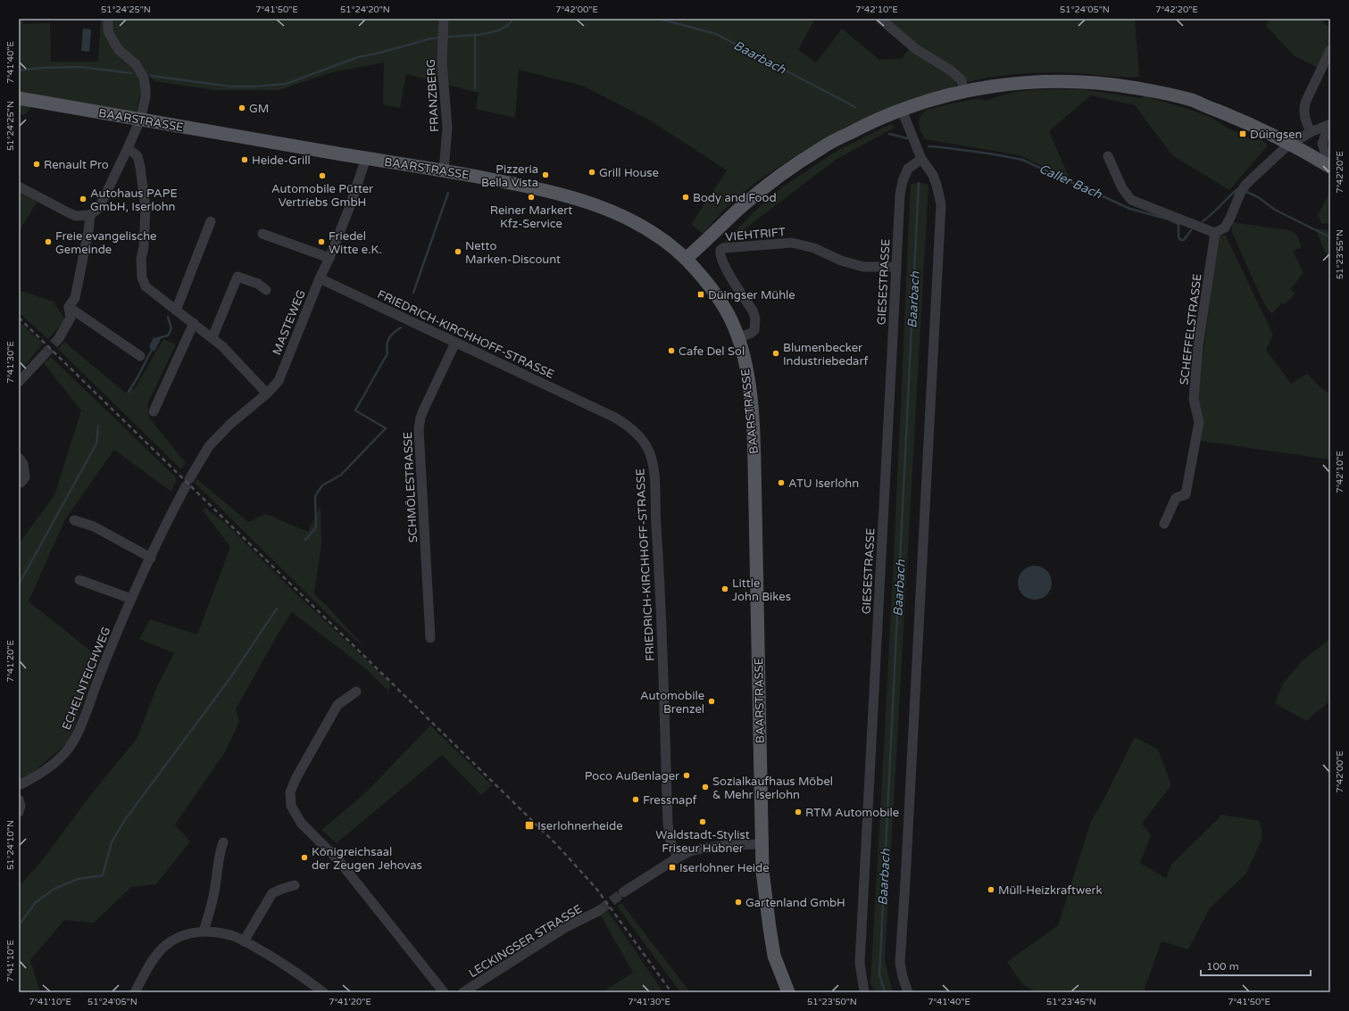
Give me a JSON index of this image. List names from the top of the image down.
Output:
{
  "streets": {
    "main road": ["BAARSTRASSE"],
    "street": [
      "FRANZBERG",
      "VIEHTRIFT",
      "GIESESTRASSE",
      "MASTEWEG",
      "SCHEFFELSTRASSE",
      "FRIEDRICH-KIRCHHOFF-STRASSE",
      "SCHMÖLESTRASSE",
      "ECHELNTEICHWEG",
      "LECKINGSER STRASSE"
    ]
  },
  "crossings": [
    ["FRANZBERG", "BAARSTRASSE"],
    ["BAARSTRASSE", "VIEHTRIFT"],
    ["BAARSTRASSE", "MASTEWEG"],
    ["VIEHTRIFT", "GIESESTRASSE"],
    ["MASTEWEG", "FRIEDRICH-KIRCHHOFF-STRASSE"],
    ["MASTEWEG", "ECHELNTEICHWEG"],
    ["FRIEDRICH-KIRCHHOFF-STRASSE", "SCHMÖLESTRASSE"]
  ],
  "water": ["Baarbach", "Caller Bach"],
  "places": {
    "other": [
      "GM",
      "Heide-Grill",
      "Renault Pro",
      "Grill House",
      "Pizzeria Bella Vista",
      "Automobile Pütter Vertriebs GmbH",
      "Reiner Markert Kfz-Service",
      "Body and Food",
      "Autohaus PAPE GmbH, Iserlohn",
      "Freie evangelische Gemeinde",
      "Friedel Witte e.K.",
      "Netto Marken-Discount",
      "Cafe Del Sol",
      "Blumenbecker Industriebedarf",
      "ATU Iserlohn",
      "Little John Bikes",
      "Automobile Brenzel",
      "Poco Außenlager",
      "Sozialkaufhaus Möbel & Mehr Iserlohn",
      "Fressnapf",
      "RTM Automobile",
      "Waldstadt-Stylist Friseur Hübner",
      "Königreichsaal der Zeugen Jehovas",
      "Müll-Heizkraftwerk",
      "Gartenland GmbH"
    ],
    "transit": [
      "Düingsen",
      "Düingser Mühle",
      "Iserlohnerheide",
      "Iserlohner Heide"
    ]
  },
  "scale_bar": "100 m",
  "coordinates": [
    "51°24'25\"N",
    "7°41'50\"E",
    "51°24'20\"N",
    "7°42'00\"E",
    "7°42'10\"E",
    "51°24'05\"N",
    "7°42'20\"E",
    "7°41'40\"E",
    "51°23'55\"N",
    "7°41'30\"E",
    "7°41'20\"E",
    "51°24'10\"N",
    "7°41'10\"E",
    "51°23'50\"N",
    "51°23'45\"N"
  ]
}
